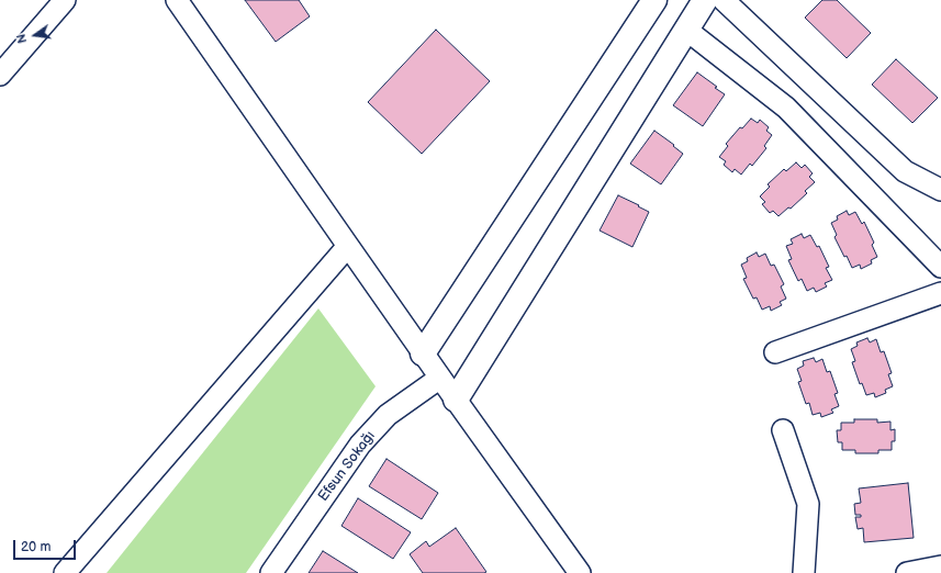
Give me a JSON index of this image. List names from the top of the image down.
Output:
{
  "streets": {
    "street": ["Efsun Sokağı"]
  },
  "scale_bar": "20 m",
  "north": "left"
}
